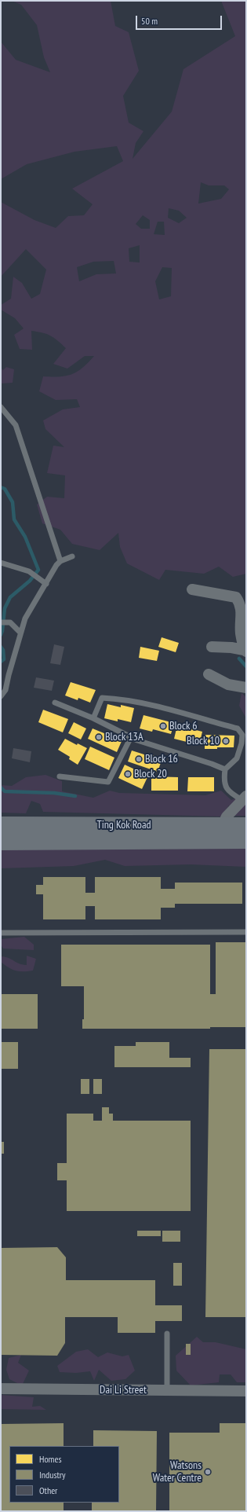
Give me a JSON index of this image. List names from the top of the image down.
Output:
{
  "streets": {
    "main road": ["Ting Kok Road"],
    "street": ["Dai Li Street"]
  },
  "places": [
    "Block 6",
    "Block 13A",
    "Block 10",
    "Block 16",
    "Block 20",
    "Watsons Water Centre"
  ],
  "legend": ["Homes", "Industry", "Other"],
  "scale_bar": "50 m"
}
